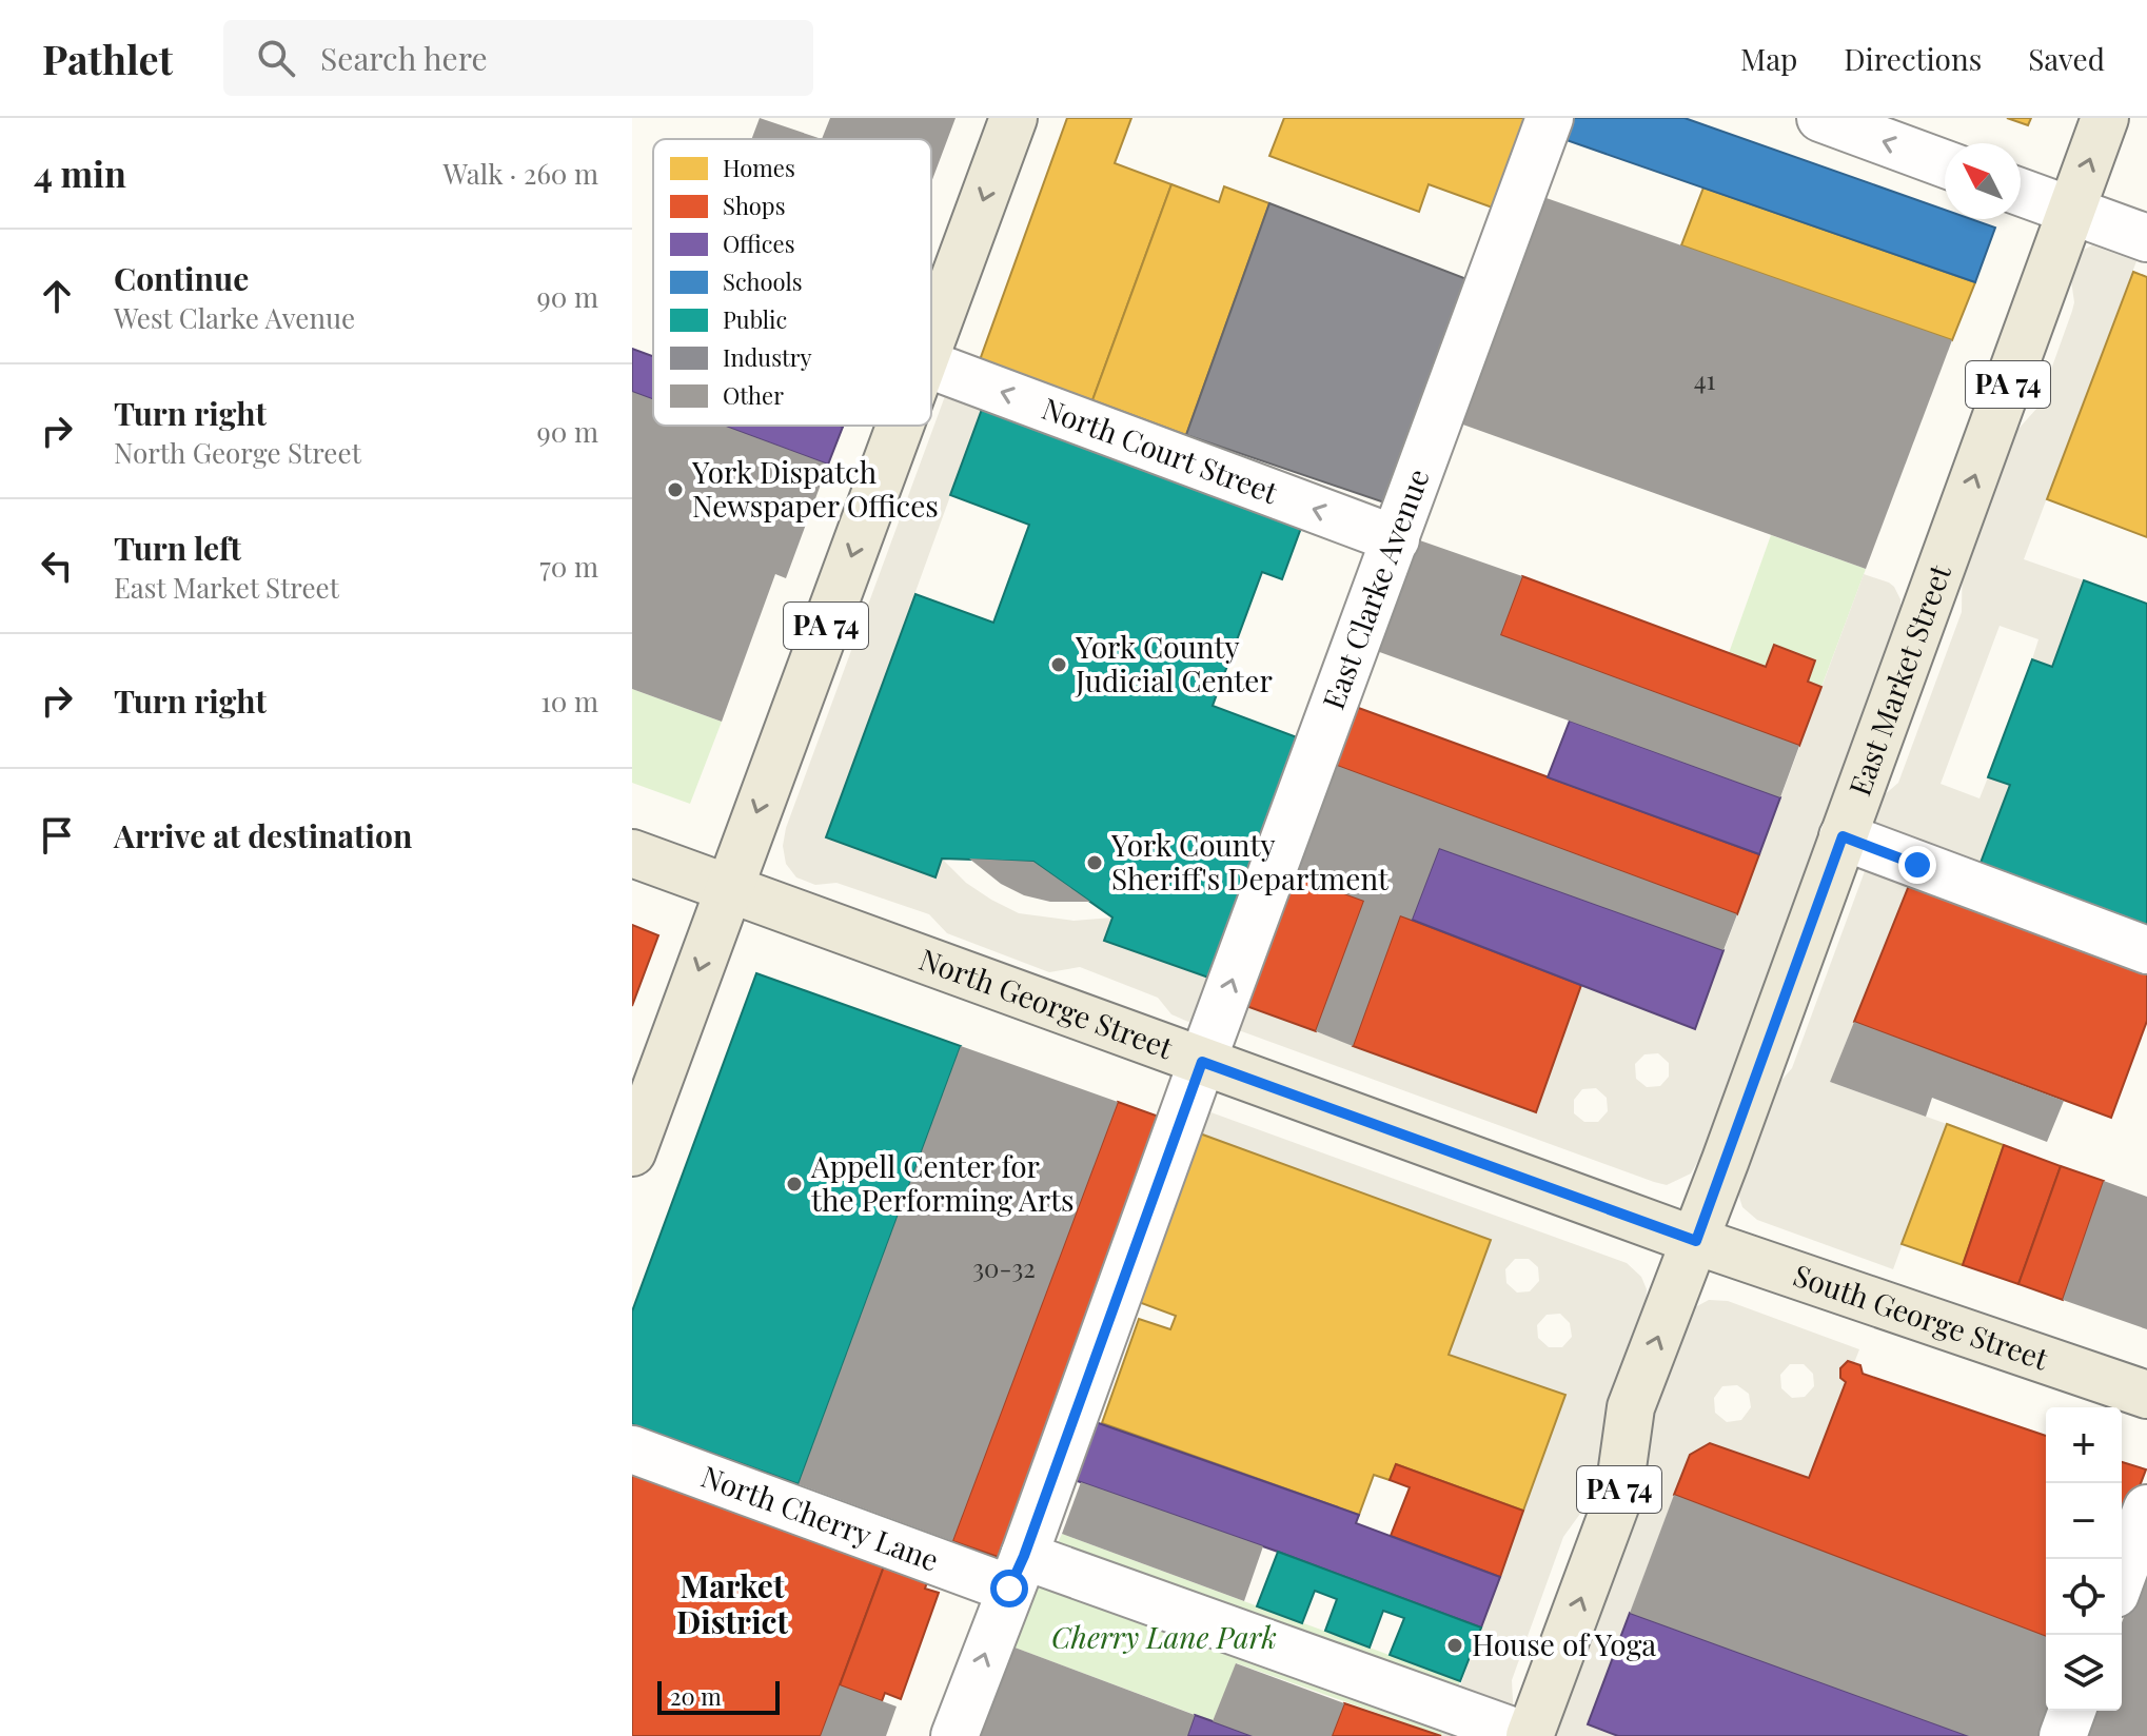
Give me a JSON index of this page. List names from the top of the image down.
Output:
{
  "streets": {
    "main road": [
      "PA 74",
      "East Market Street",
      "North George Street",
      "South George Street"
    ],
    "street": ["North Court Street", "East Clarke Avenue", "North Cherry Lane"]
  },
  "crossings": [
    ["PA 74", "East Market Street"],
    ["PA 74", "North George Street"],
    ["PA 74", "South George Street"],
    ["PA 74", "North Cherry Lane"],
    ["North Court Street", "East Clarke Avenue"],
    ["East Clarke Avenue", "North George Street"],
    ["East Clarke Avenue", "North Cherry Lane"],
    ["East Market Street", "North George Street"],
    ["East Market Street", "South George Street"],
    ["North George Street", "South George Street"]
  ],
  "one_way": ["North Court Street", "East Clarke Avenue", "East Market Street"],
  "districts": ["Market District"],
  "parks": ["Cherry Lane Park"],
  "places": [
    "York Dispatch Newspaper Offices",
    "York County Judicial Center",
    "York County Sheriff's Department",
    "Appell Center for the Performing Arts",
    "House of Yoga"
  ],
  "house_numbers": ["41", "30-32"],
  "legend": [
    "Homes",
    "Shops",
    "Offices",
    "Schools",
    "Public",
    "Industry",
    "Other"
  ],
  "scale_bar": "20 m",
  "north": "top left",
  "page": {
    "header": "Pathlet",
    "search": "Search here",
    "nav": ["Map", "Directions", "Saved"],
    "heading": ["4 min", "Walk · 260 m"],
    "list": [
      ["Continue", "West Clarke Avenue", "90 m"],
      ["Turn right", "North George Street", "90 m"],
      ["Turn left", "East Market Street", "70 m"],
      ["Turn right", "10 m"],
      "Arrive at destination"
    ],
    "map_buttons": ["+", "−"],
    "scale": "20 m"
  }
}
